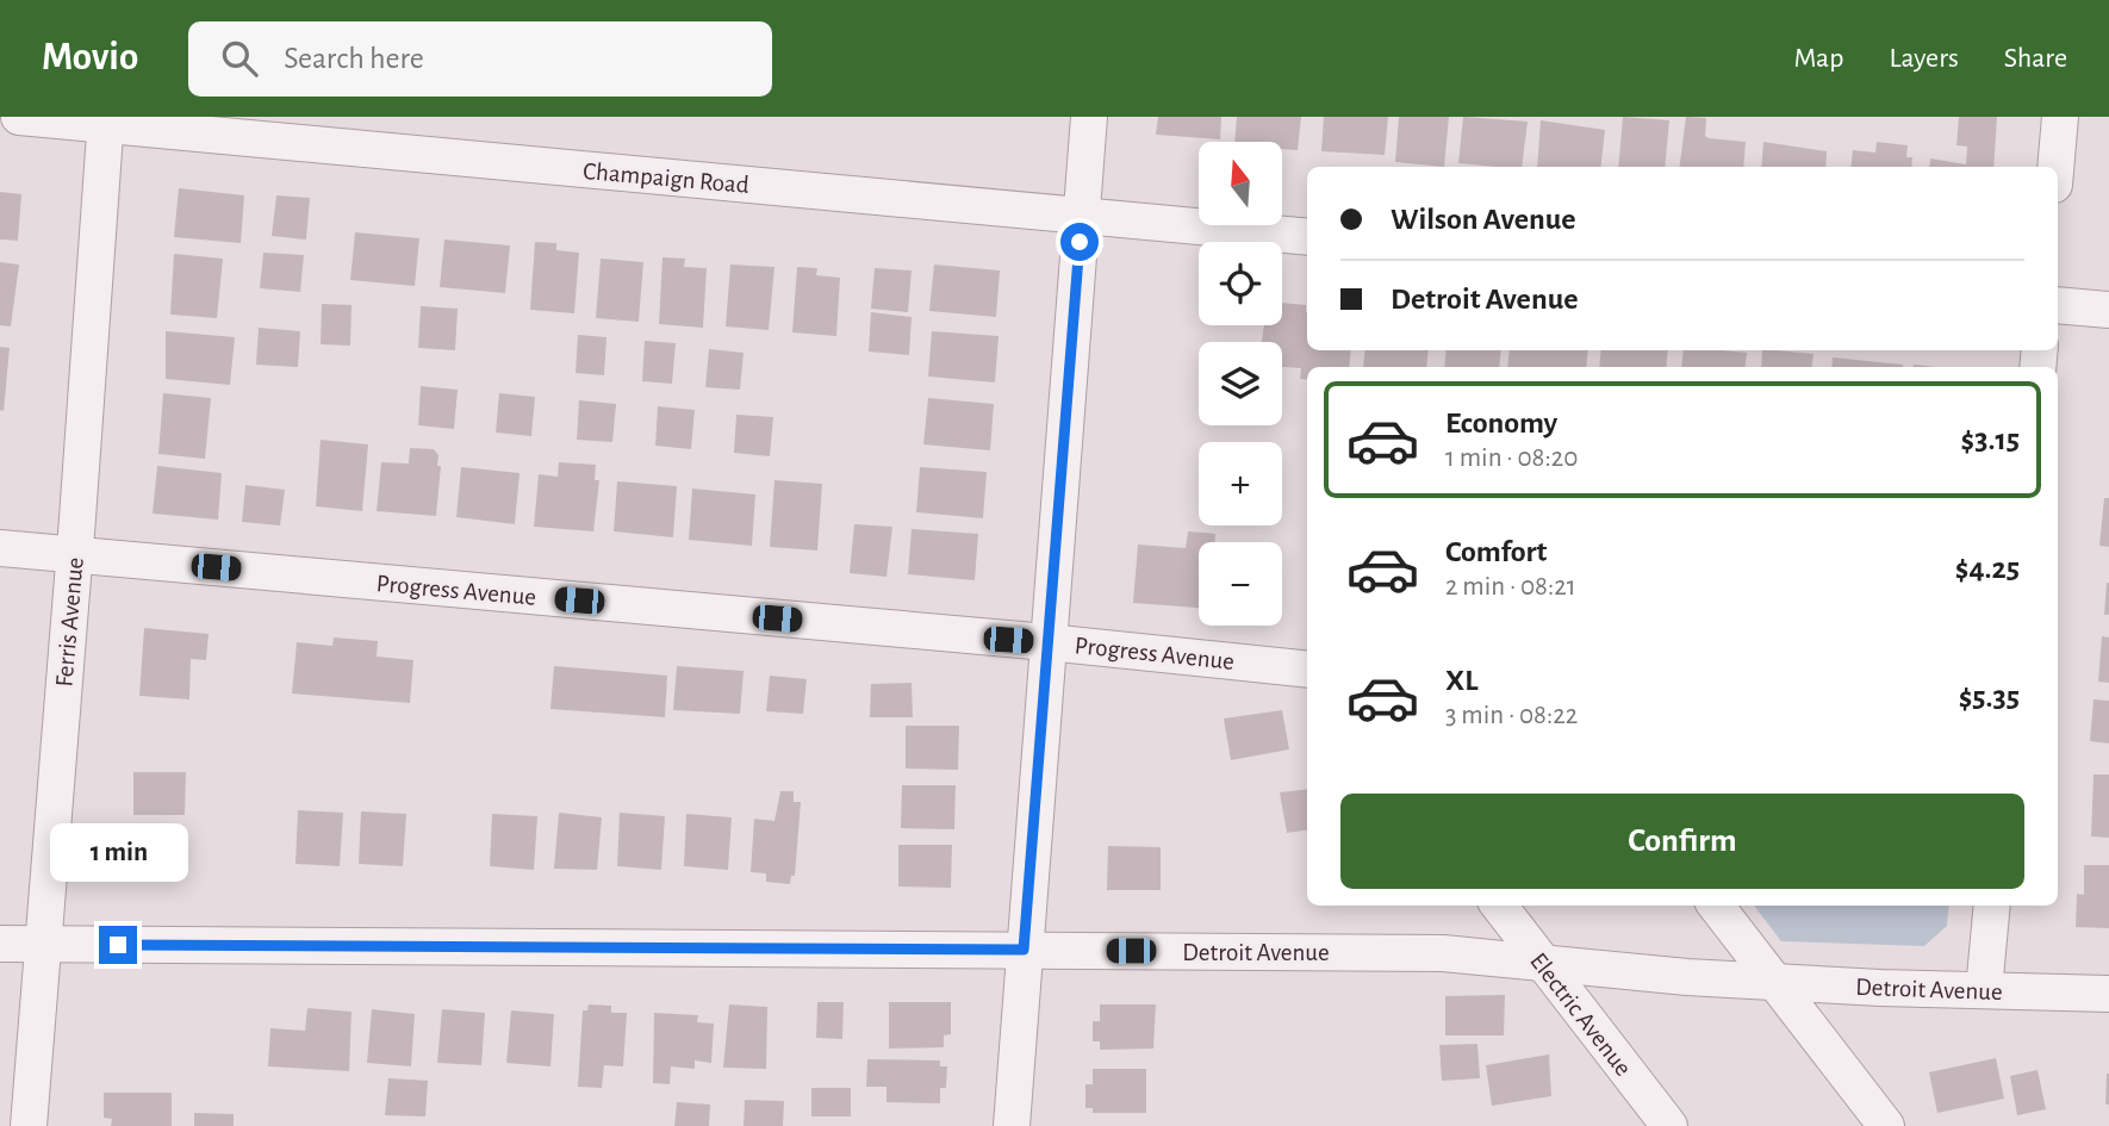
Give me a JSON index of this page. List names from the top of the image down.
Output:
{
  "streets": {
    "street": [
      "Champaign Road",
      "Progress Avenue",
      "Ferris Avenue",
      "Detroit Avenue",
      "Electric Avenue"
    ]
  },
  "crossings": [
    ["Champaign Road", "Ferris Avenue"],
    ["Progress Avenue", "Ferris Avenue"],
    ["Ferris Avenue", "Detroit Avenue"],
    ["Detroit Avenue", "Electric Avenue"]
  ],
  "north": "top",
  "page": {
    "header": "Movio",
    "search": "Search here",
    "nav": ["Map", "Layers", "Share"],
    "map_buttons": ["+", "−"],
    "banner": ["Wilson Avenue", "Detroit Avenue"],
    "list": [
      {
        "name": "Economy",
        "note": "1 min · 08:20",
        "value": "$3.15"
      },
      {
        "name": "Comfort",
        "note": "2 min · 08:21",
        "value": "$4.25"
      },
      {
        "name": "XL",
        "note": "3 min · 08:22",
        "value": "$5.35"
      }
    ],
    "buttons": "Confirm",
    "bubble": "1 min"
  }
}
